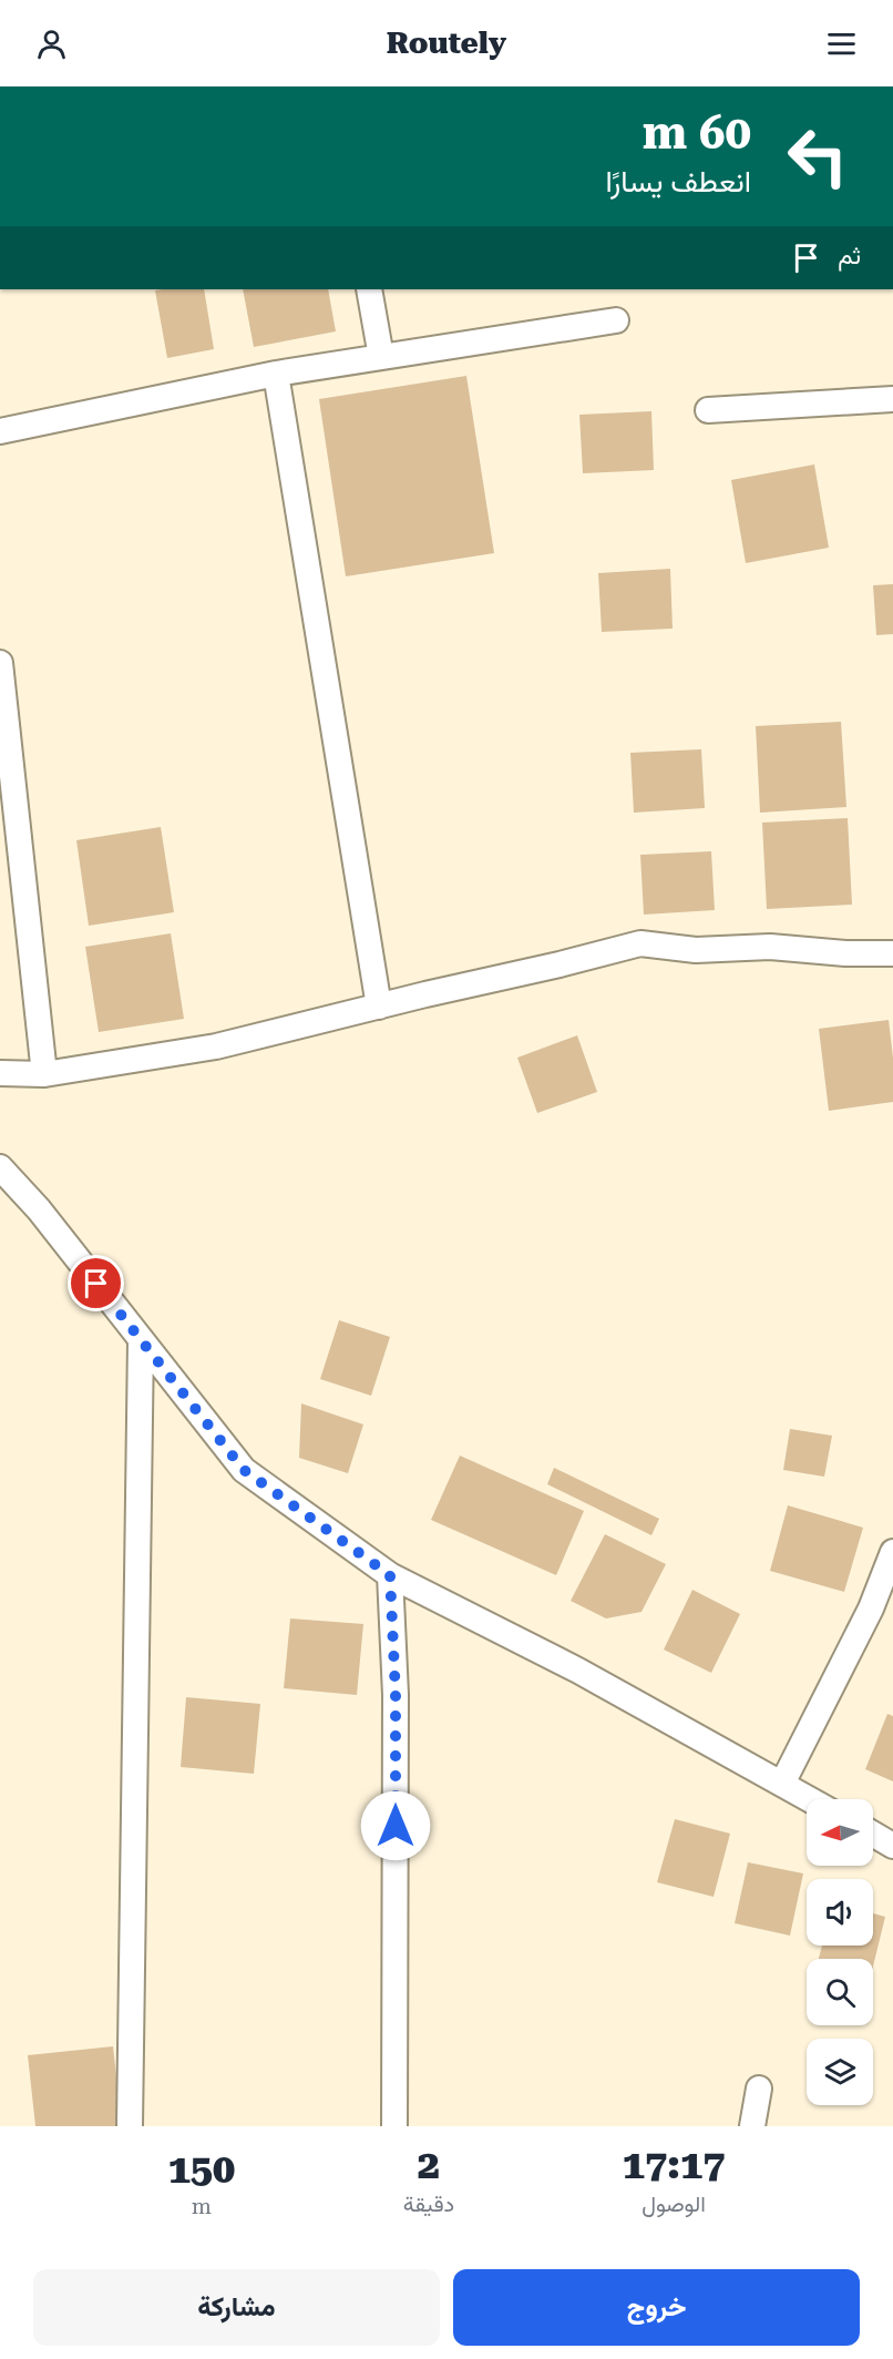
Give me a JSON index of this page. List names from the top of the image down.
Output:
{
  "north": "left",
  "page": {
    "header": "Routely",
    "turn": ["60 m", "انعطف يسارًا"],
    "then": "ثم",
    "eta": [
      "17:17",
      "الوصول",
      "2",
      "دقيقة",
      "150",
      "m"
    ],
    "buttons": ["خروج", "مشاركة"]
  }
}
